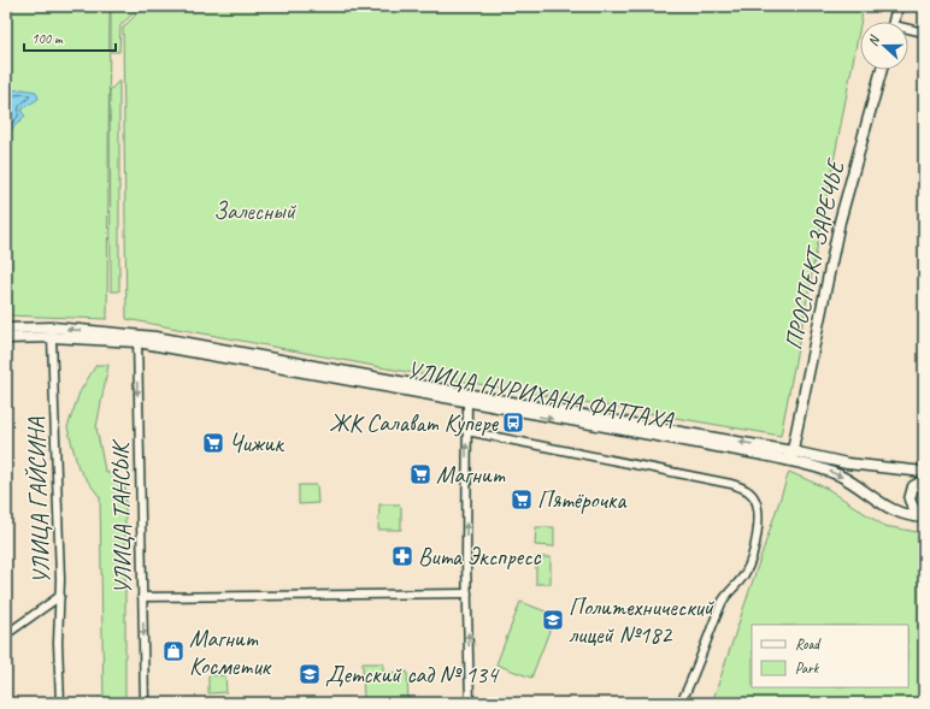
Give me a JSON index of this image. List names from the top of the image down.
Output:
{
  "streets": {
    "street": [
      "ПРОСПЕКТ ЗАРЕЧЬЕ",
      "УЛИЦА НУРИХАНА ФАТТАХА",
      "УЛИЦА ГАЙСИНА",
      "УЛИЦА ТАНСЫК"
    ]
  },
  "crossings": [
    ["ПРОСПЕКТ ЗАРЕЧЬЕ", "УЛИЦА НУРИХАНА ФАТТАХА"],
    ["УЛИЦА НУРИХАНА ФАТТАХА", "УЛИЦА ТАНСЫК"]
  ],
  "one_way": ["УЛИЦА ТАНСЫК"],
  "parks": ["Залесный"],
  "places": {
    "bus stop": ["ЖК Салават Купере"],
    "supermarket": ["Чижик", "Магнит", "Пятёрочка"],
    "pharmacy": ["Вита Экспресс"],
    "school or university": ["Политехнический лицей №182", "Детский сад № 134"],
    "shop": ["Магнит Косметик"]
  },
  "legend": ["Road", "Park"],
  "scale_bar": "100 m",
  "north": "left"
}
